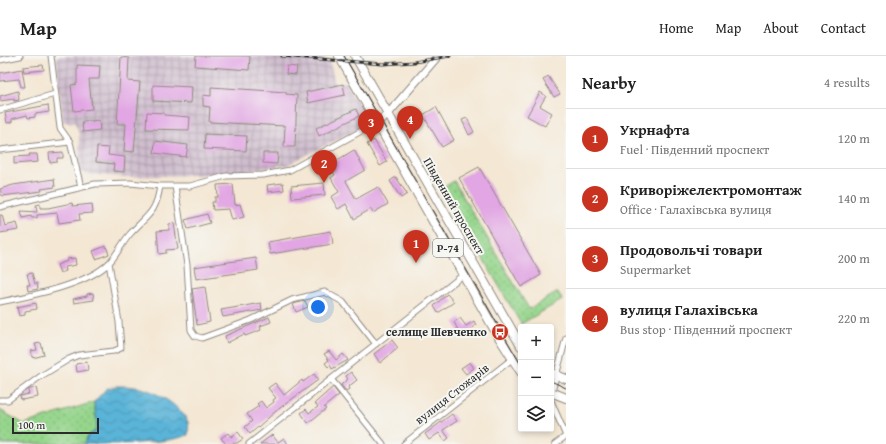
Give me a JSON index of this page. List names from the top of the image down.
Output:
{
  "streets": {
    "main road": ["Південний проспект", "Р-74"],
    "street": ["вулиця Стожарів"]
  },
  "crossings": [
    ["Р-74", "вулиця Стожарів"]
  ],
  "places": {
    "bus stop": ["селище Шевченко"]
  },
  "scale_bar": "100 m",
  "page": {
    "header": "Map",
    "nav": [
      "Home",
      "Map",
      "About",
      "Contact"
    ],
    "heading": ["Nearby", "4 results"],
    "pins": [
      "4",
      "3",
      "2",
      "1"
    ],
    "list": [
      {
        "mark": "1",
        "name": "Укрнафта",
        "note": "Fuel · Південний проспект",
        "value": "120 m"
      },
      {
        "mark": "2",
        "name": "Криворіжелектромонтаж",
        "note": "Office · Галахівська вулиця",
        "value": "140 m"
      },
      {
        "mark": "3",
        "name": "Продовольчі товари",
        "note": "Supermarket",
        "value": "200 m"
      },
      {
        "mark": "4",
        "name": "вулиця Галахівська",
        "note": "Bus stop · Південний проспект",
        "value": "220 m"
      }
    ],
    "map_buttons": ["+", "−"],
    "scale": "100 m"
  }
}
